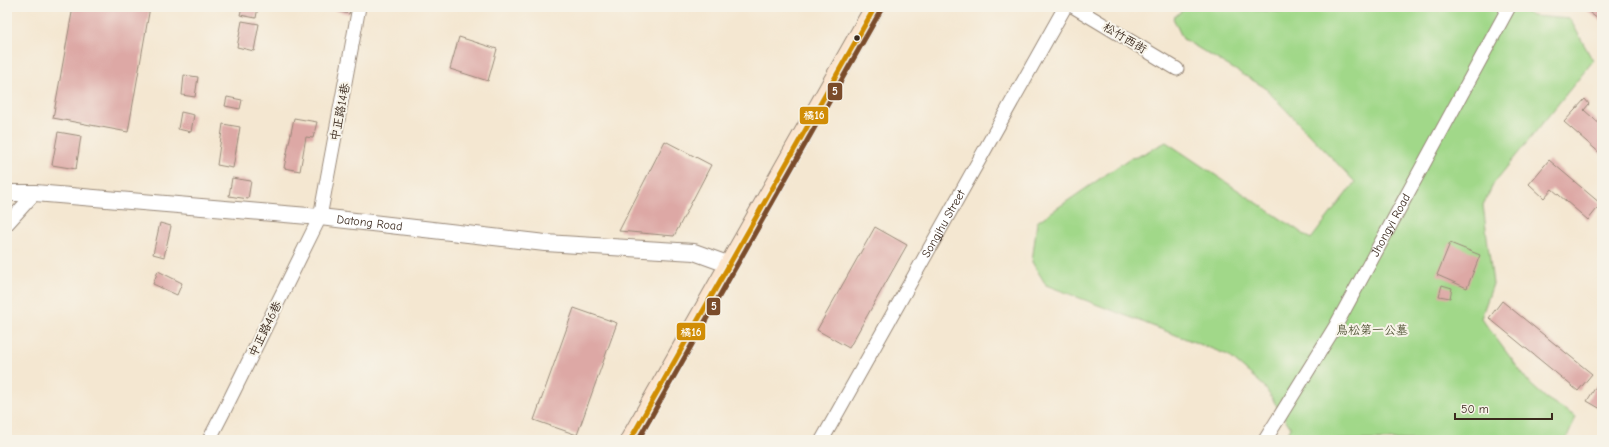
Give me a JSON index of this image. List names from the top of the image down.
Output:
{
  "streets": {
    "street": [
      "松竹西街",
      "中正路14巷",
      "Datong Road",
      "Songjhu Street",
      "Jhongyi Road",
      "中正路46巷"
    ]
  },
  "crossings": [
    ["中正路14巷", "Datong Road"],
    ["中正路14巷", "中正路46巷"],
    ["Datong Road", "中正路46巷"]
  ],
  "parks": ["鳥松第一公墓"],
  "lines": ["transit line 橘16", "transit line 5"],
  "scale_bar": "50 m"
}
